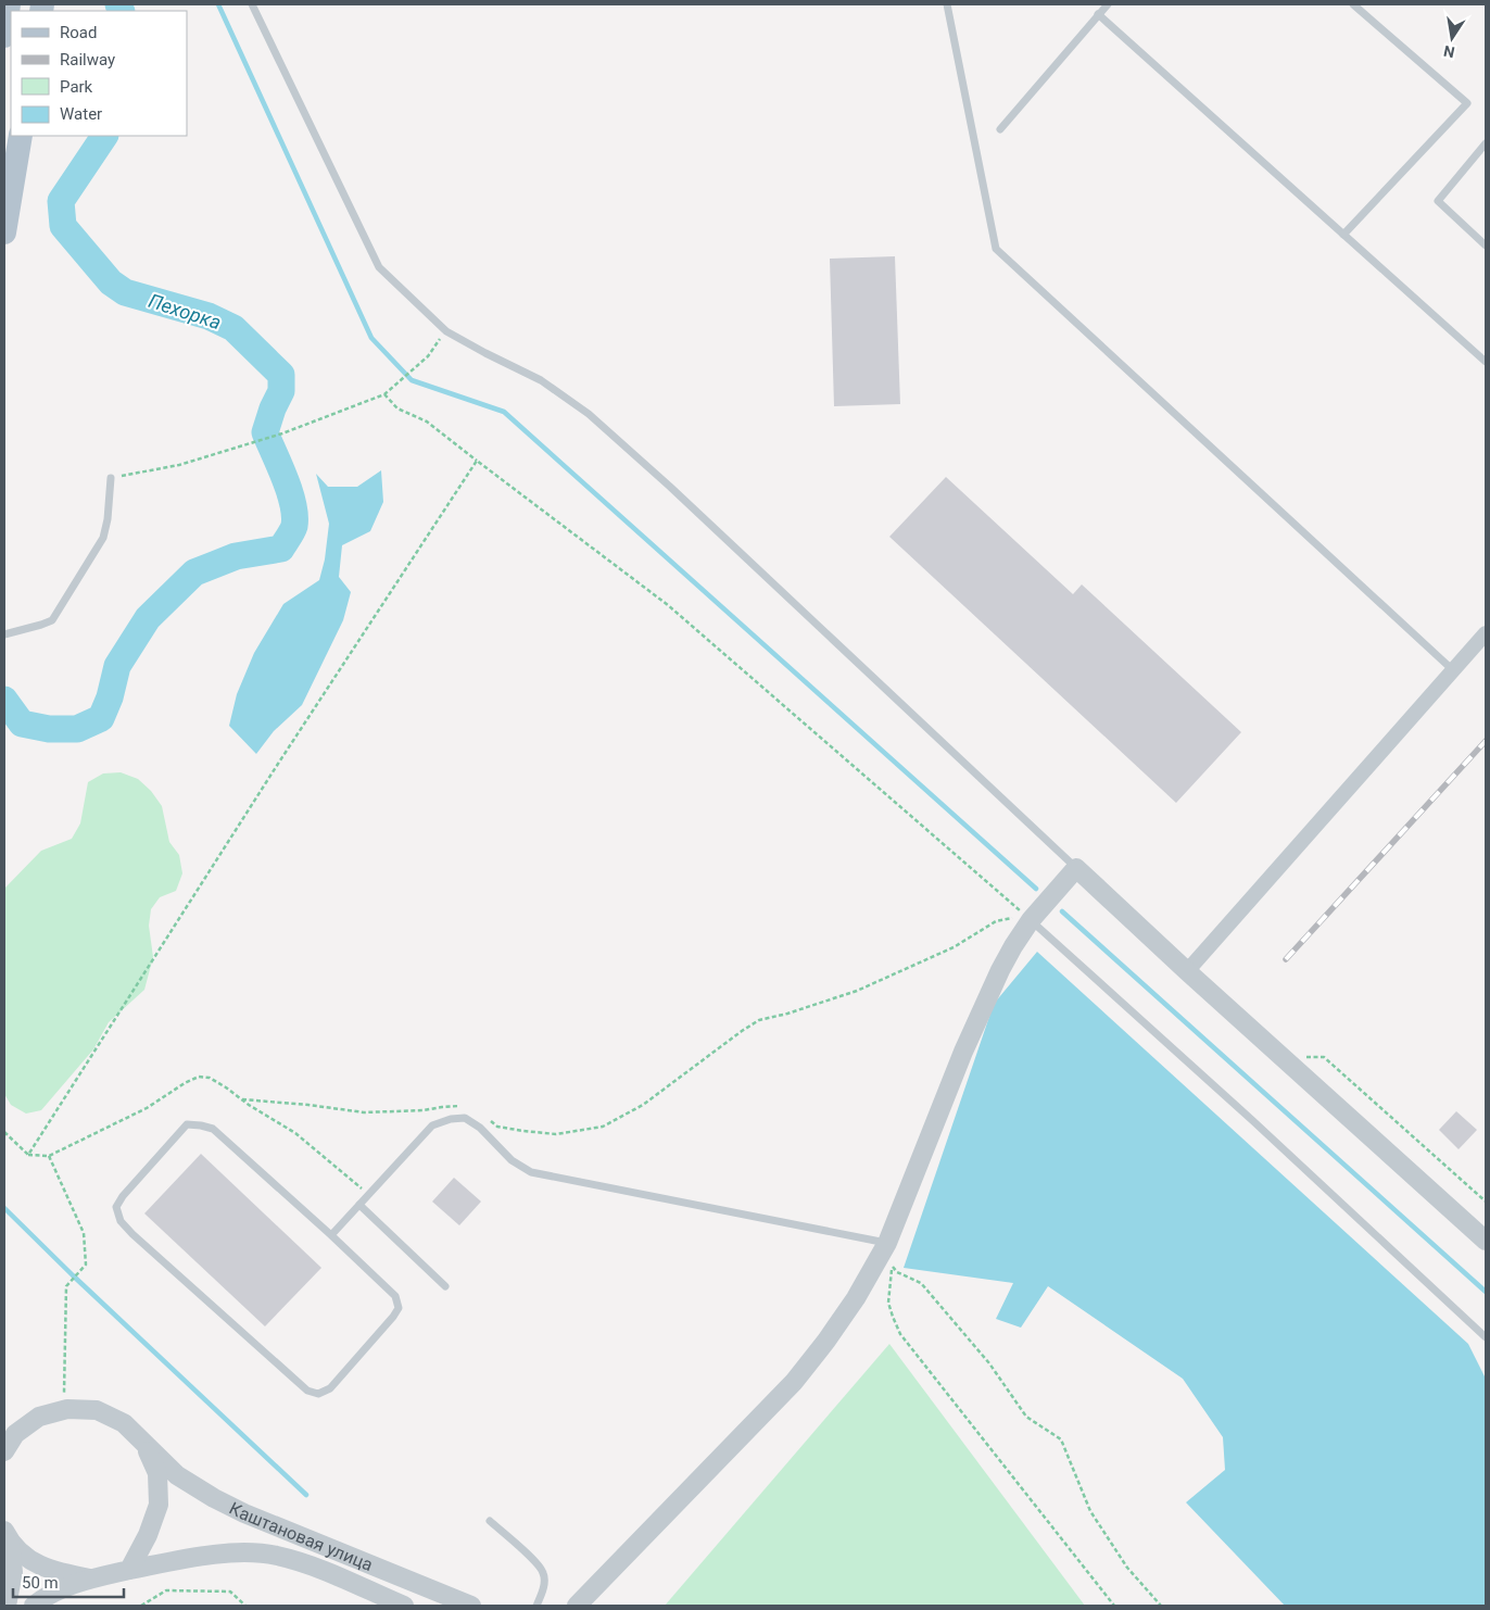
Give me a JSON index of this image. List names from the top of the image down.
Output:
{
  "streets": {
    "street": ["Каштановая улица"]
  },
  "water": ["Пехорка"],
  "legend": [
    "Road",
    "Railway",
    "Park",
    "Water"
  ],
  "scale_bar": "50 m",
  "north": "bottom"
}
